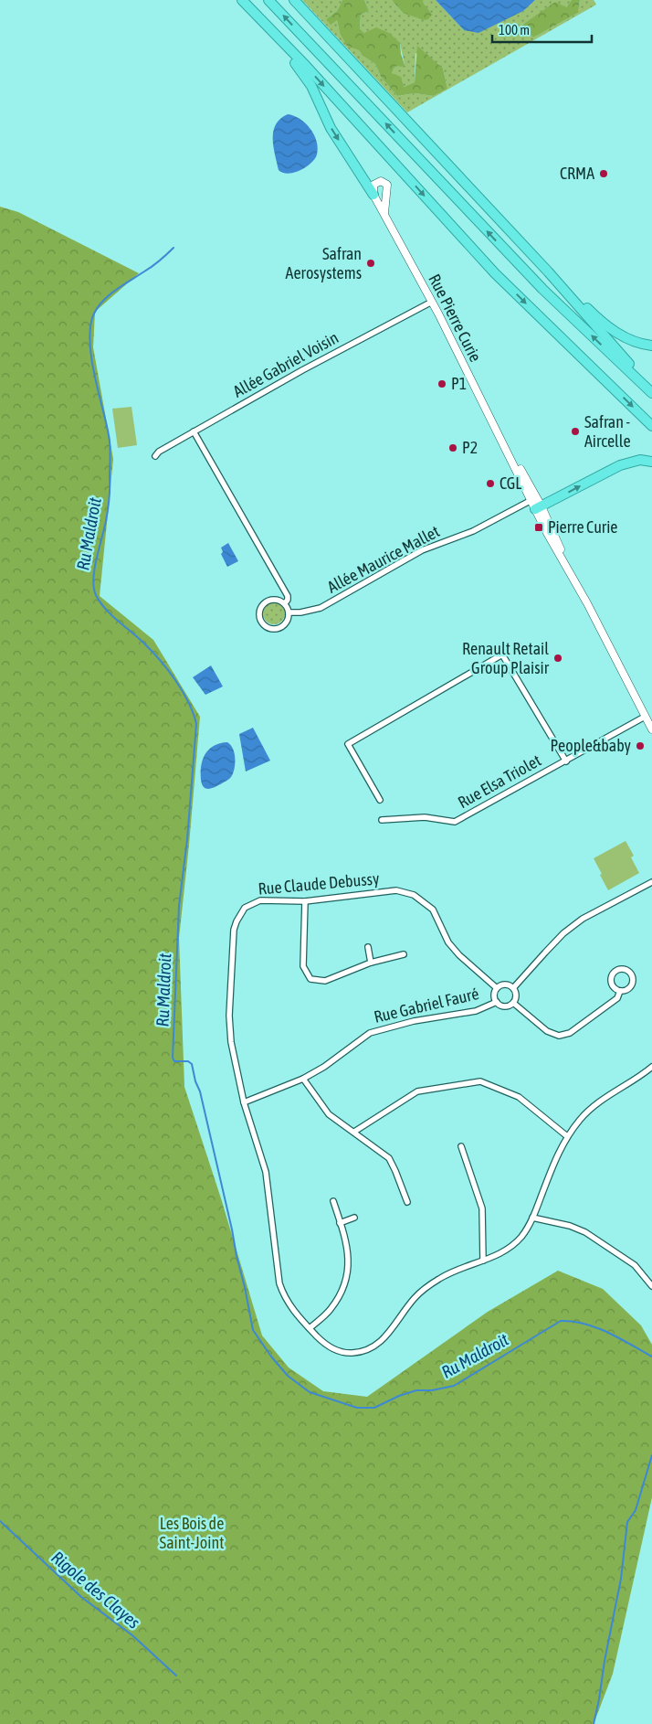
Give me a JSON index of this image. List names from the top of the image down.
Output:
{
  "streets": {
    "street": [
      "Rue Pierre Curie",
      "Allée Gabriel Voisin",
      "Allée Maurice Mallet",
      "Rue Elsa Triolet",
      "Rue Claude Debussy",
      "Rue Gabriel Fauré"
    ]
  },
  "crossings": [
    ["Rue Pierre Curie", "Allée Gabriel Voisin"],
    ["Rue Pierre Curie", "Allée Maurice Mallet"],
    ["Rue Pierre Curie", "Rue Elsa Triolet"],
    ["Rue Claude Debussy", "Rue Gabriel Fauré"]
  ],
  "water": ["Ru Maldroit", "Rigole des Clayes"],
  "parks": ["Les Bois de Saint-Joint"],
  "places": {
    "other": [
      "CRMA",
      "Safran Aerosystems",
      "P1",
      "Safran - Aircelle",
      "P2",
      "CGL",
      "Renault Retail Group Plaisir",
      "People&baby"
    ],
    "transit": ["Pierre Curie"]
  },
  "scale_bar": "100 m"
}
